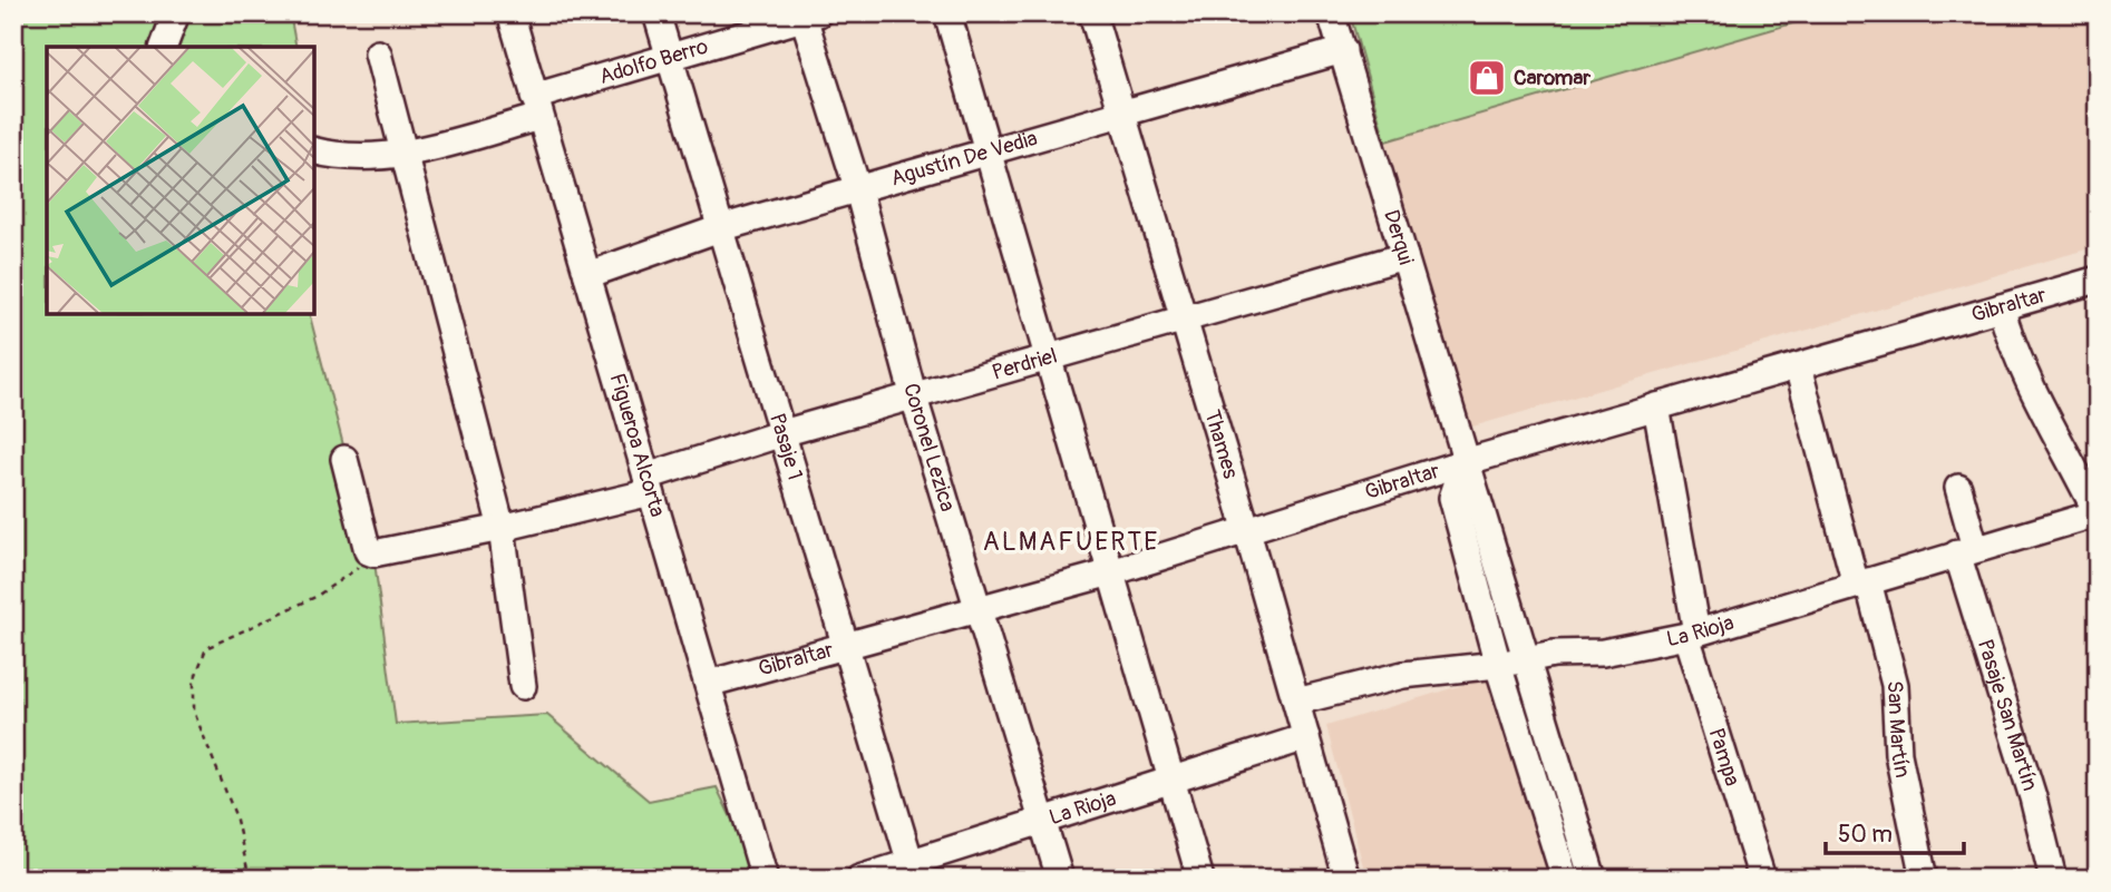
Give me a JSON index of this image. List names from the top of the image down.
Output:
{
  "streets": {
    "street": [
      "Adolfo Berro",
      "Agustín De Vedia",
      "Derqui",
      "Gibraltar",
      "Perdriel",
      "Pasaje 1",
      "Thames",
      "Figueroa Alcorta",
      "Coronel Lezica",
      "La Rioja",
      "Pasaje San Martín",
      "San Martín",
      "Pampa"
    ]
  },
  "crossings": [
    ["Adolfo Berro", "Pasaje 1"],
    ["Adolfo Berro", "Figueroa Alcorta"],
    ["Adolfo Berro", "Coronel Lezica"],
    ["Agustín De Vedia", "Derqui"],
    ["Agustín De Vedia", "Pasaje 1"],
    ["Agustín De Vedia", "Thames"],
    ["Agustín De Vedia", "Figueroa Alcorta"],
    ["Agustín De Vedia", "Coronel Lezica"],
    ["Derqui", "Gibraltar"],
    ["Derqui", "Perdriel"],
    ["Derqui", "La Rioja"],
    ["Gibraltar", "Pasaje 1"],
    ["Gibraltar", "Thames"],
    ["Gibraltar", "Figueroa Alcorta"],
    ["Gibraltar", "Coronel Lezica"],
    ["Gibraltar", "San Martín"],
    ["Gibraltar", "Pampa"],
    ["Perdriel", "Pasaje 1"],
    ["Perdriel", "Thames"],
    ["Perdriel", "Figueroa Alcorta"],
    ["Perdriel", "Coronel Lezica"],
    ["Pasaje 1", "La Rioja"],
    ["Thames", "La Rioja"],
    ["Coronel Lezica", "La Rioja"],
    ["La Rioja", "Pasaje San Martín"],
    ["La Rioja", "San Martín"],
    ["La Rioja", "Pampa"]
  ],
  "districts": ["ALMAFUERTE"],
  "places": {
    "shop": ["Caromar"]
  },
  "scale_bar": "50 m"
}
